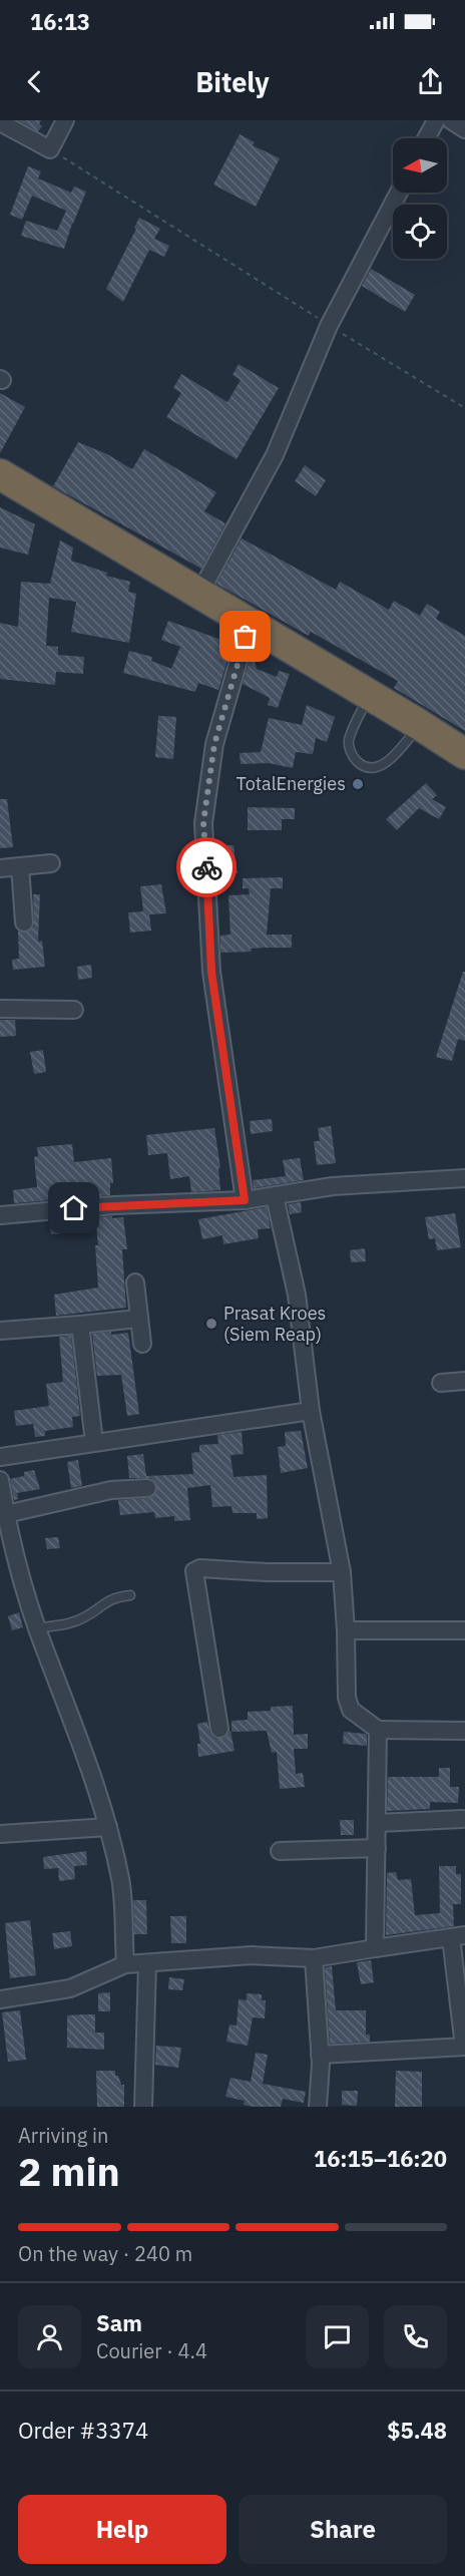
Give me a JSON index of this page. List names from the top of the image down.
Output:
{
  "places": ["TotalEnergies", "Prasat Kroes (Siem Reap)"],
  "north": "left",
  "page": {
    "status": "16:13",
    "header": "Bitely",
    "heading": ["2 min", "Arriving in", "16:15–16:20"],
    "panel": [
      "Sam",
      "Courier · 4.4",
      "Order #3374",
      "$5.48"
    ],
    "bar": "On the way · 240 m",
    "buttons": ["Help", "Share"]
  }
}
